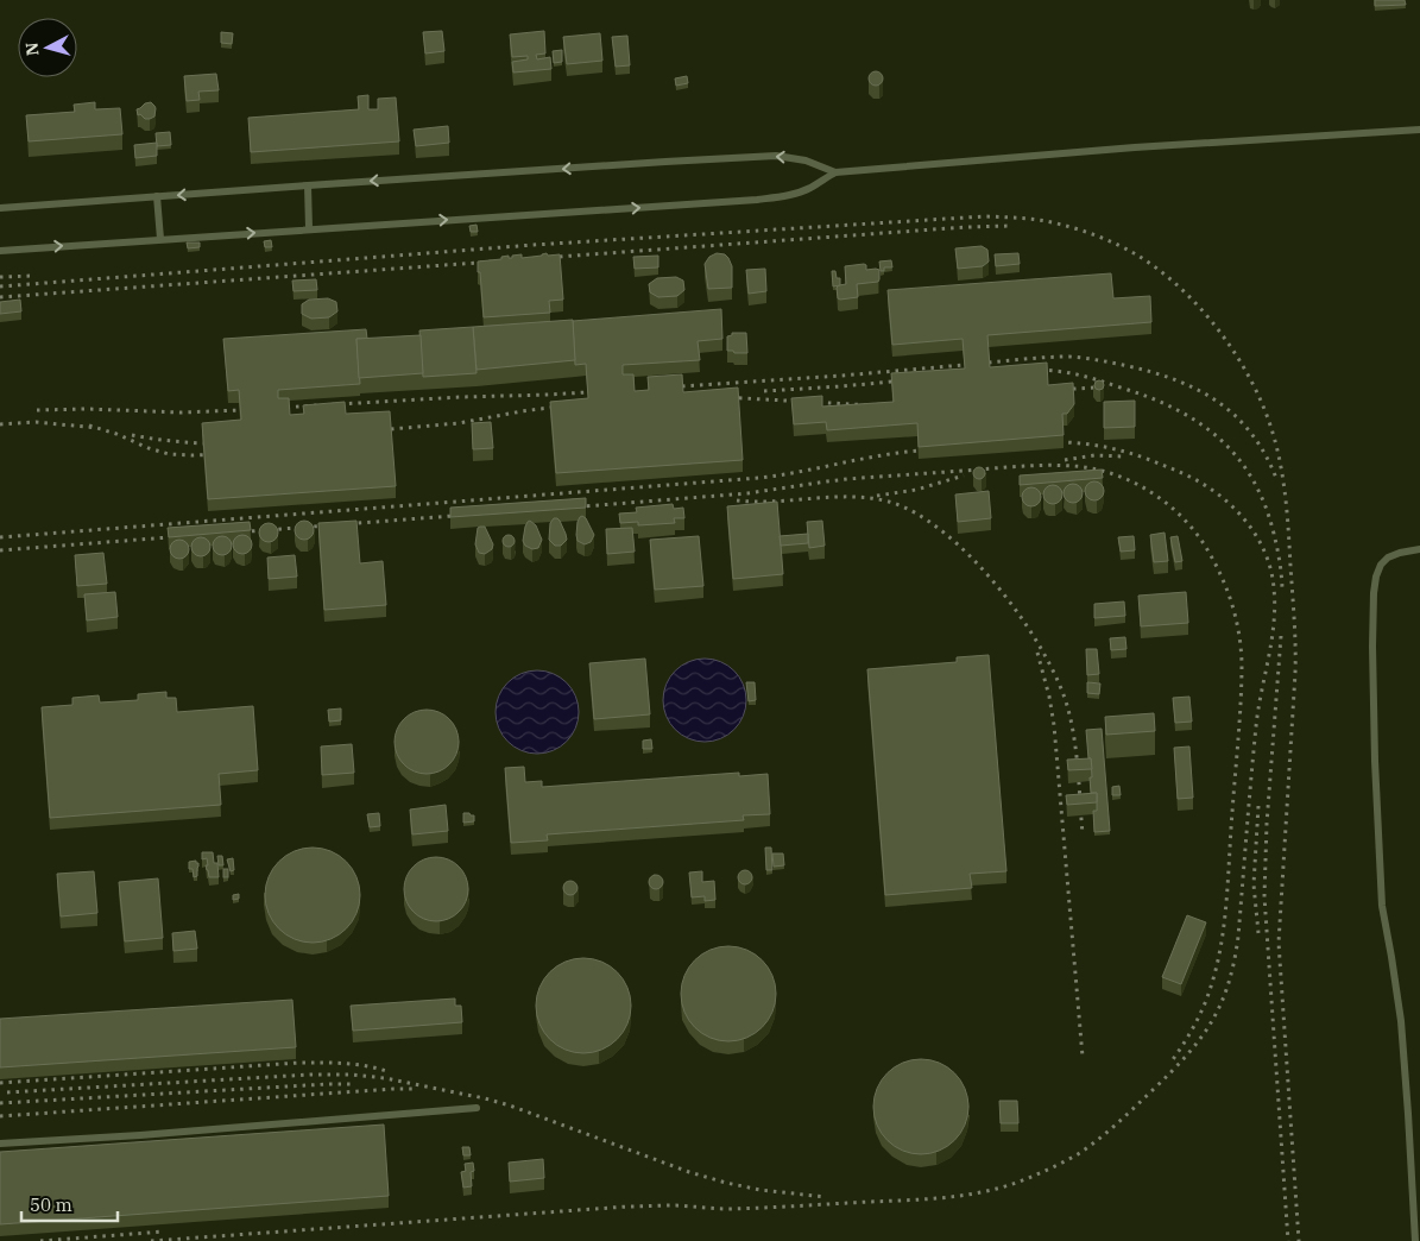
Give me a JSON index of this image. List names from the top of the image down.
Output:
{
  "scale_bar": "50 m",
  "north": "left"
}
